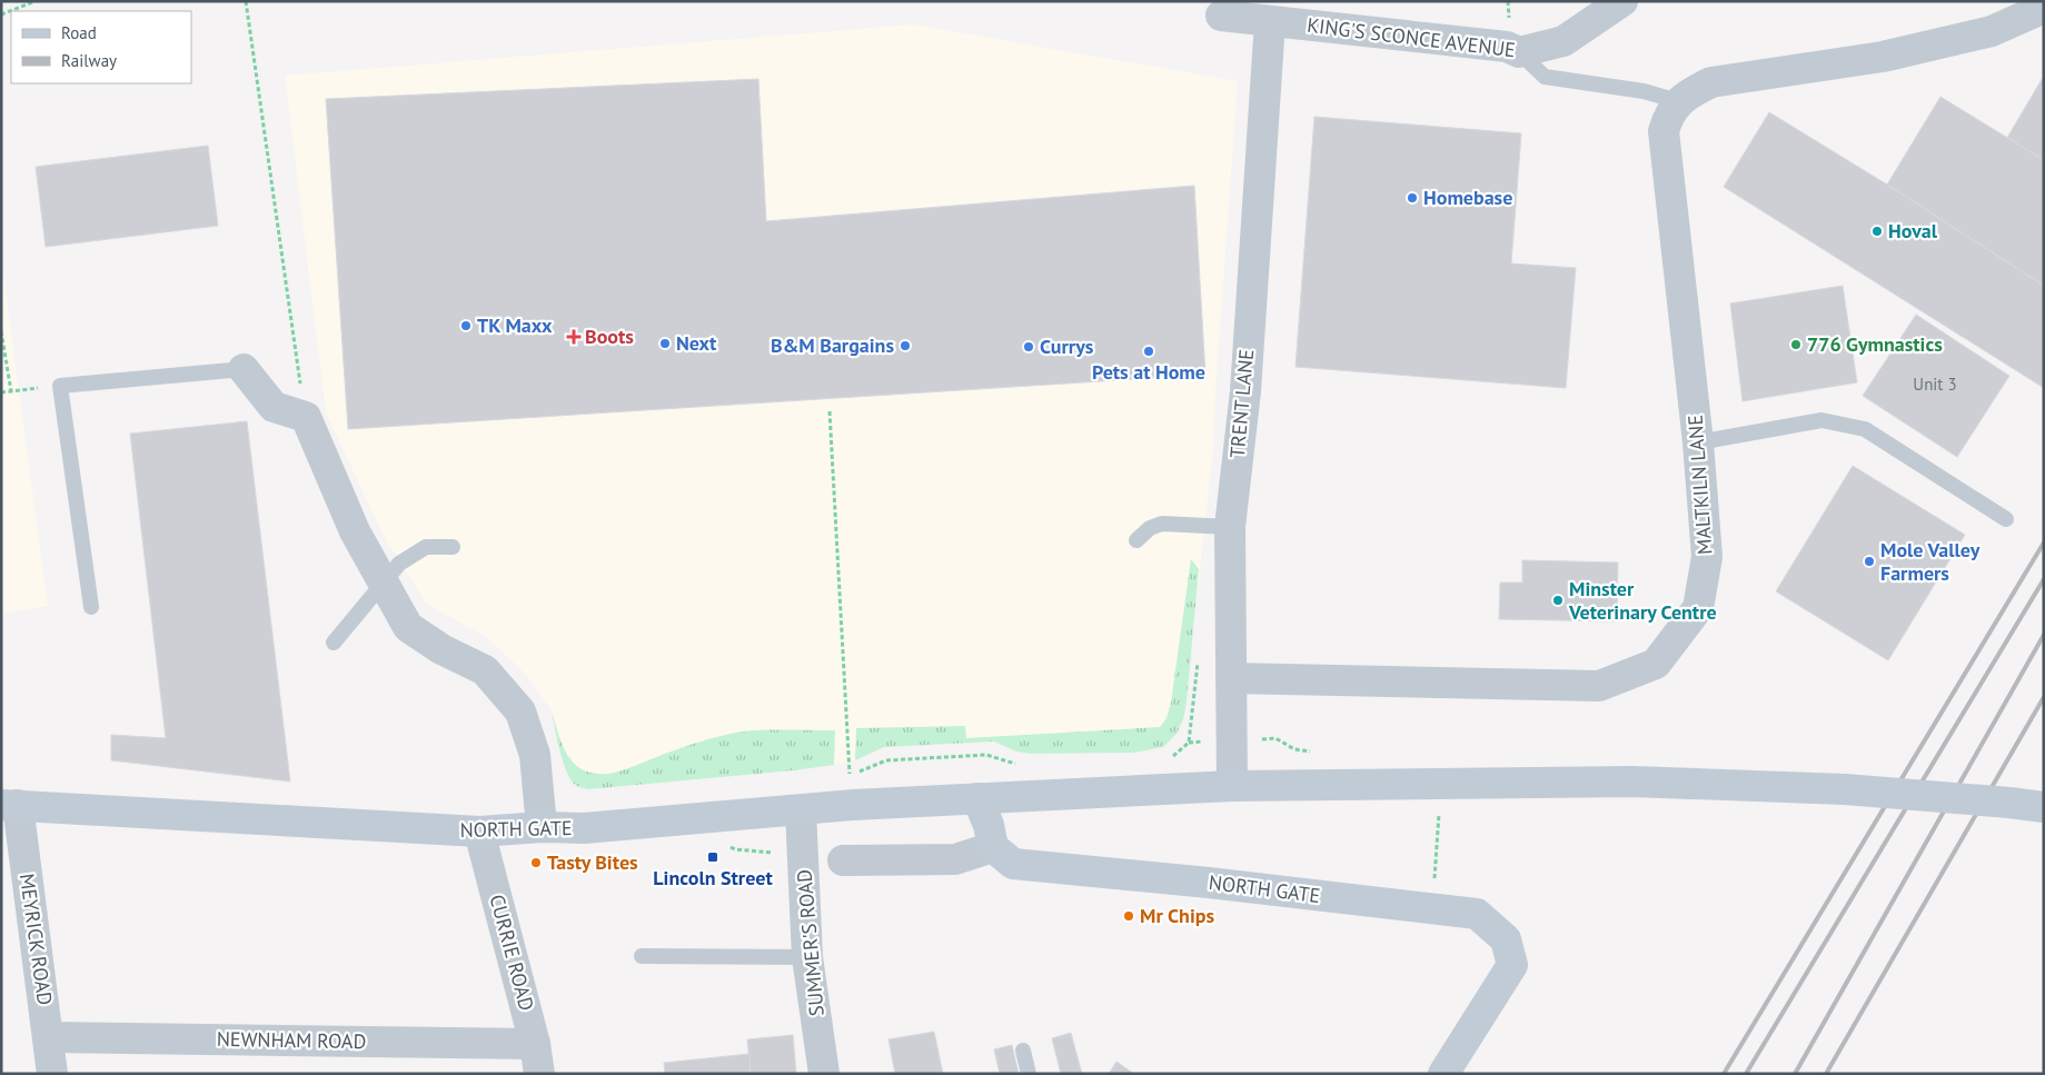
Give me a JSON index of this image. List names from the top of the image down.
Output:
{
  "streets": {
    "main road": ["NORTH GATE"],
    "street": [
      "KING'S SCONCE AVENUE",
      "TRENT LANE",
      "MALTKILN LANE",
      "MEYRICK ROAD",
      "SUMMER'S ROAD",
      "CURRIE ROAD",
      "NEWNHAM ROAD"
    ]
  },
  "crossings": [
    ["KING'S SCONCE AVENUE", "TRENT LANE"],
    ["TRENT LANE", "MALTKILN LANE"],
    ["TRENT LANE", "NORTH GATE"],
    ["NORTH GATE", "MEYRICK ROAD"],
    ["NORTH GATE", "SUMMER'S ROAD"],
    ["NORTH GATE", "CURRIE ROAD"],
    ["MEYRICK ROAD", "NEWNHAM ROAD"],
    ["CURRIE ROAD", "NEWNHAM ROAD"]
  ],
  "places": {
    "other": [
      "Homebase",
      "Hoval",
      "TK Maxx",
      "Next",
      "776 Gymnastics",
      "B&M Bargains",
      "Currys",
      "Pets at Home",
      "Mole Valley Farmers",
      "Minster Veterinary Centre",
      "Tasty Bites",
      "Mr Chips"
    ],
    "health": ["Boots"],
    "transit": ["Lincoln Street"]
  },
  "house_numbers": ["Unit 3"],
  "legend": ["Road", "Railway"]
}
